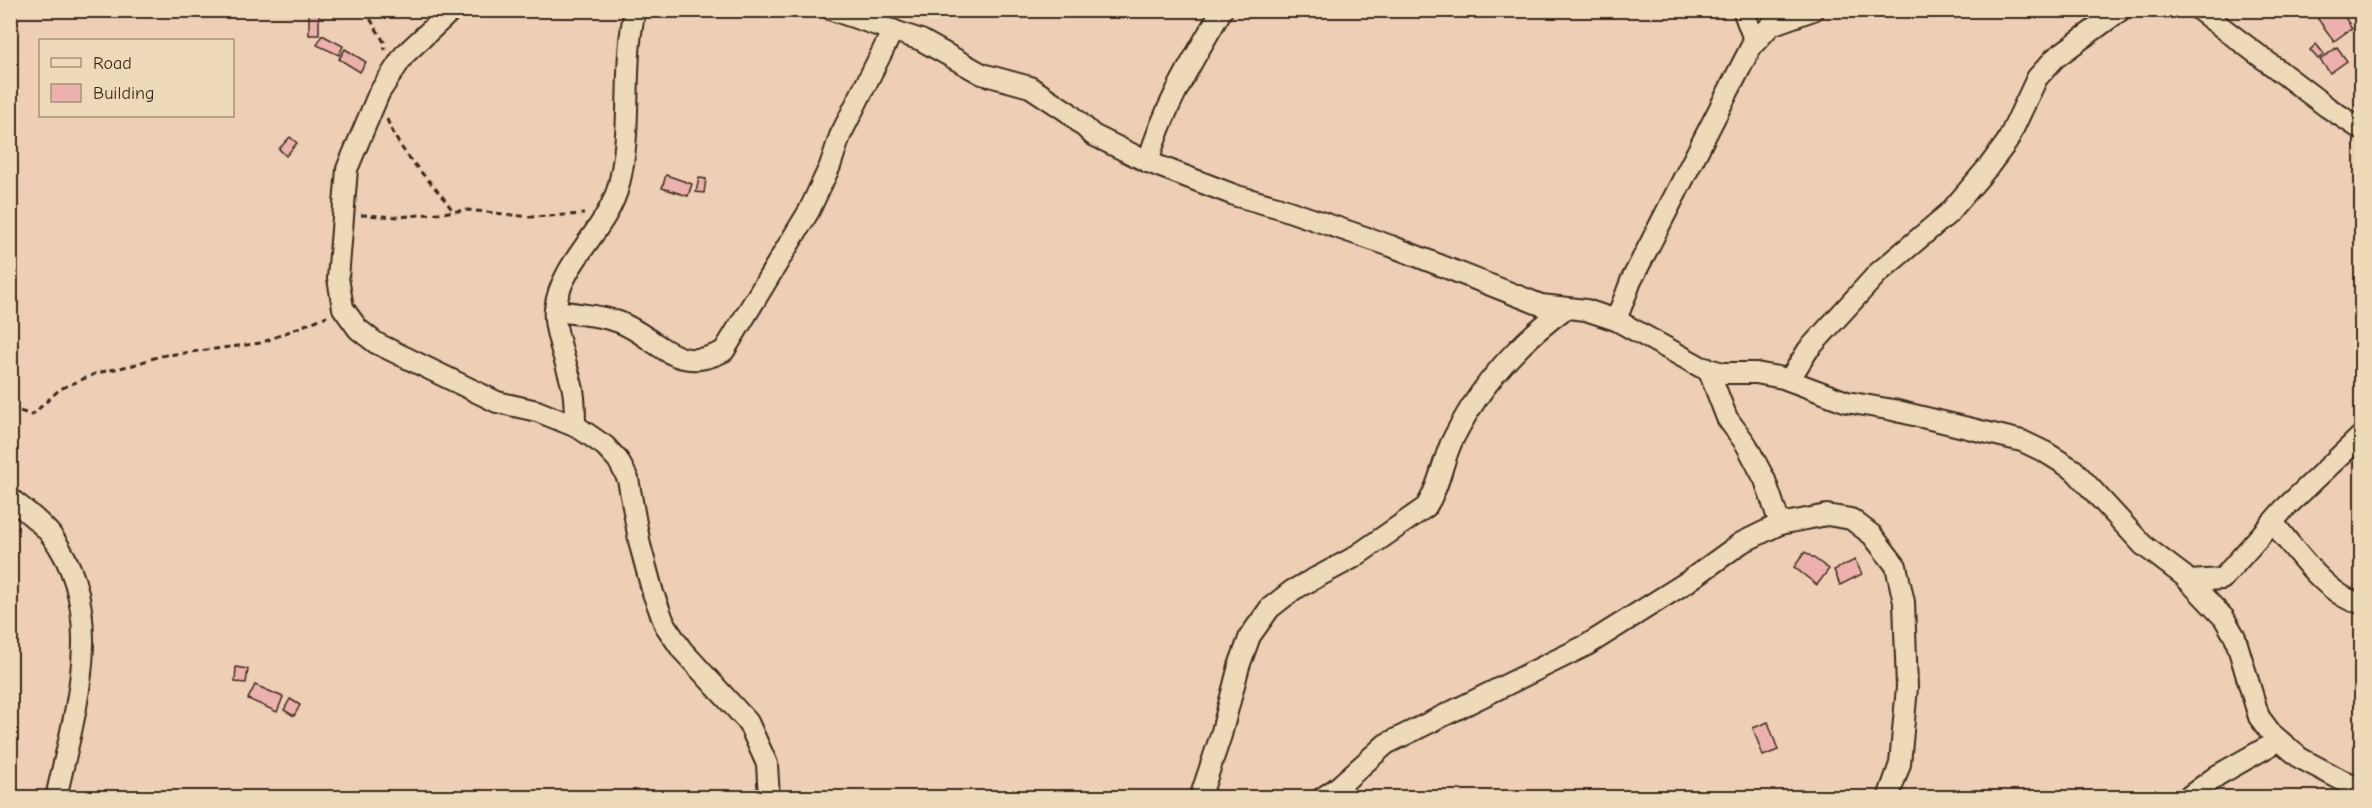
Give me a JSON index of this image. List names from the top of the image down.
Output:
{
  "legend": ["Road", "Building"]
}
